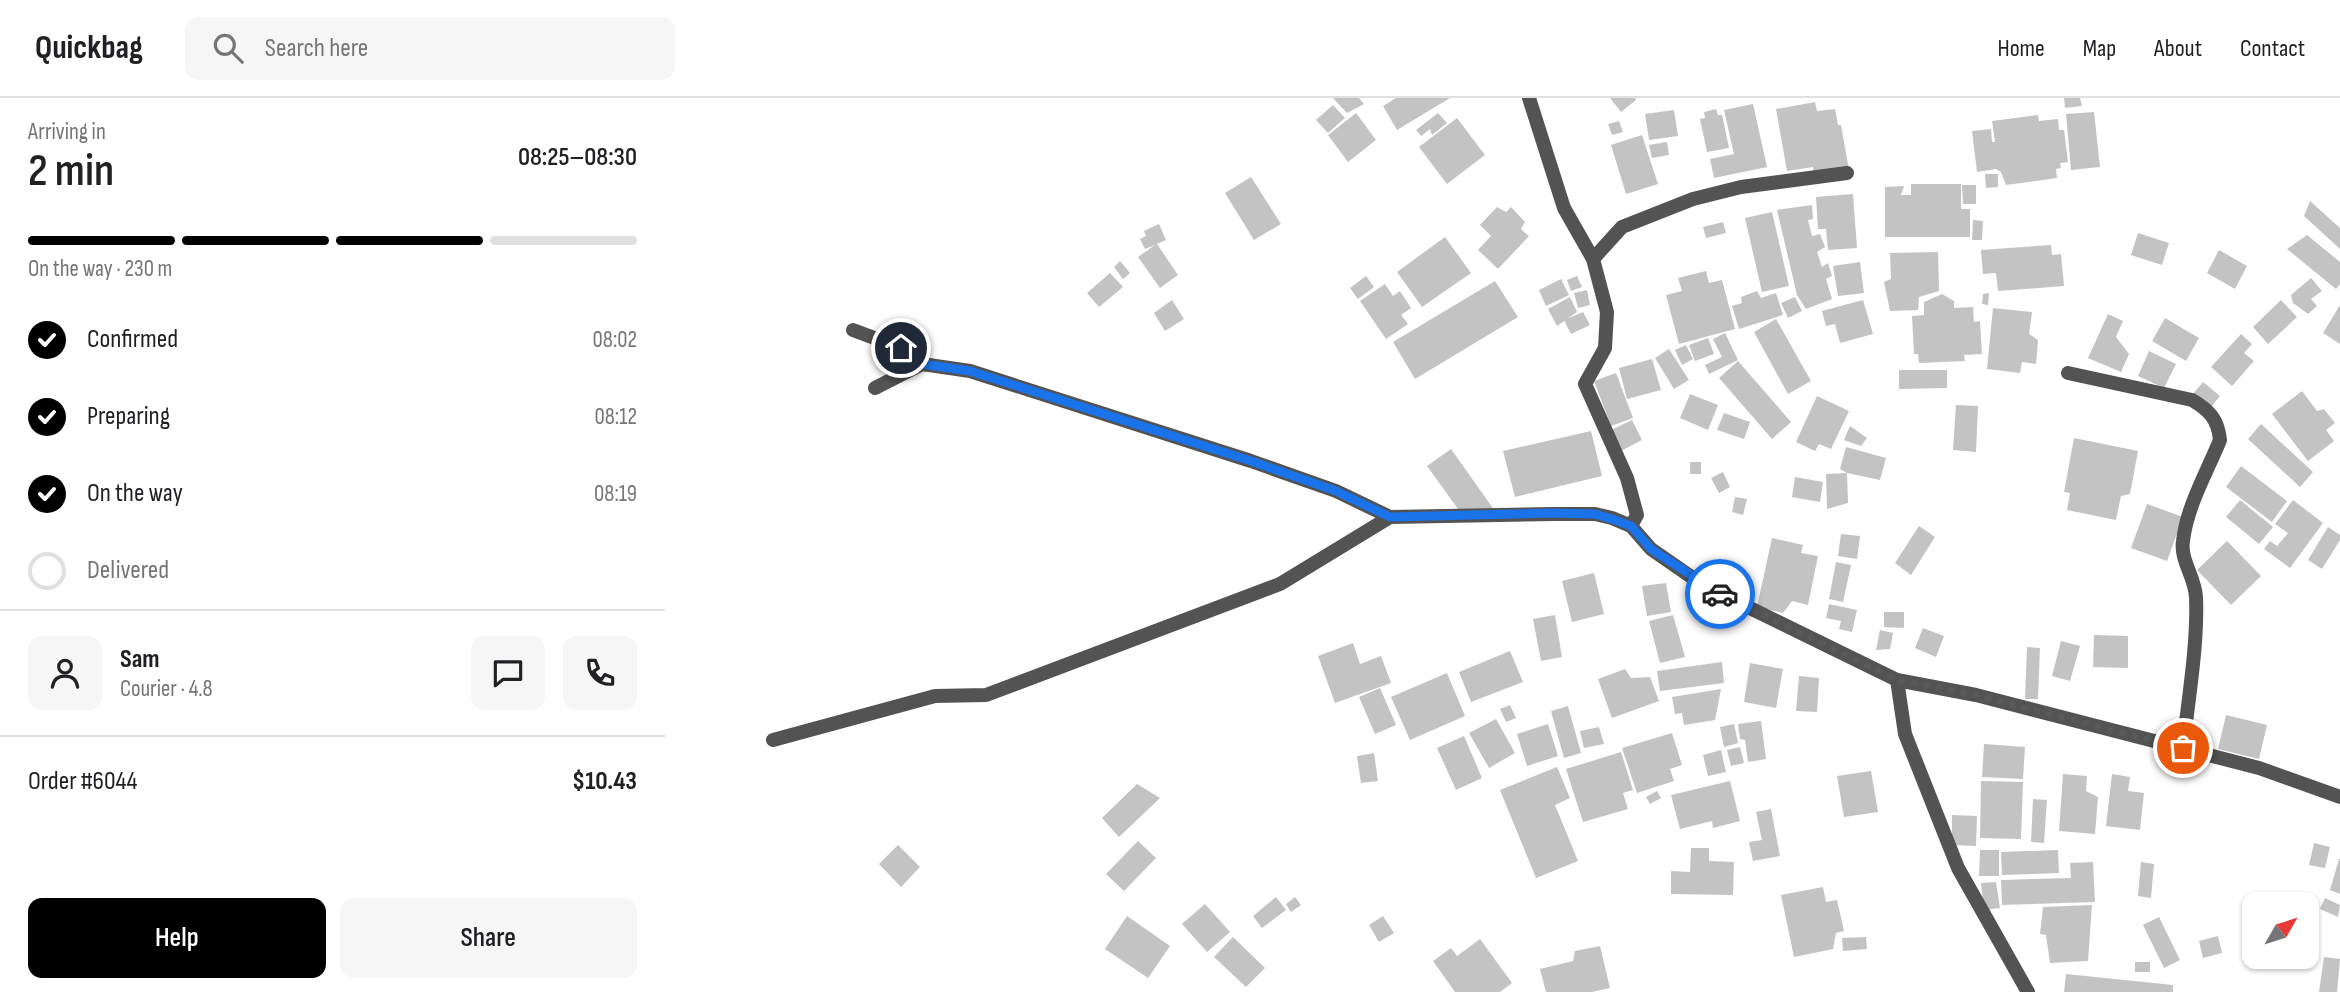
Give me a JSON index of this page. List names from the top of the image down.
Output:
{
  "north": "top right",
  "page": {
    "header": "Quickbag",
    "search": "Search here",
    "nav": [
      "Home",
      "Map",
      "About",
      "Contact"
    ],
    "heading": ["2 min", "Arriving in", "08:25–08:30"],
    "panel": [
      "Sam",
      "Courier · 4.8",
      "Order #6044",
      "$10.43"
    ],
    "bar": "On the way · 230 m",
    "list": [
      ["Confirmed", "08:02"],
      ["Preparing", "08:12"],
      ["On the way", "08:19"],
      "Delivered"
    ],
    "buttons": ["Help", "Share"]
  }
}
